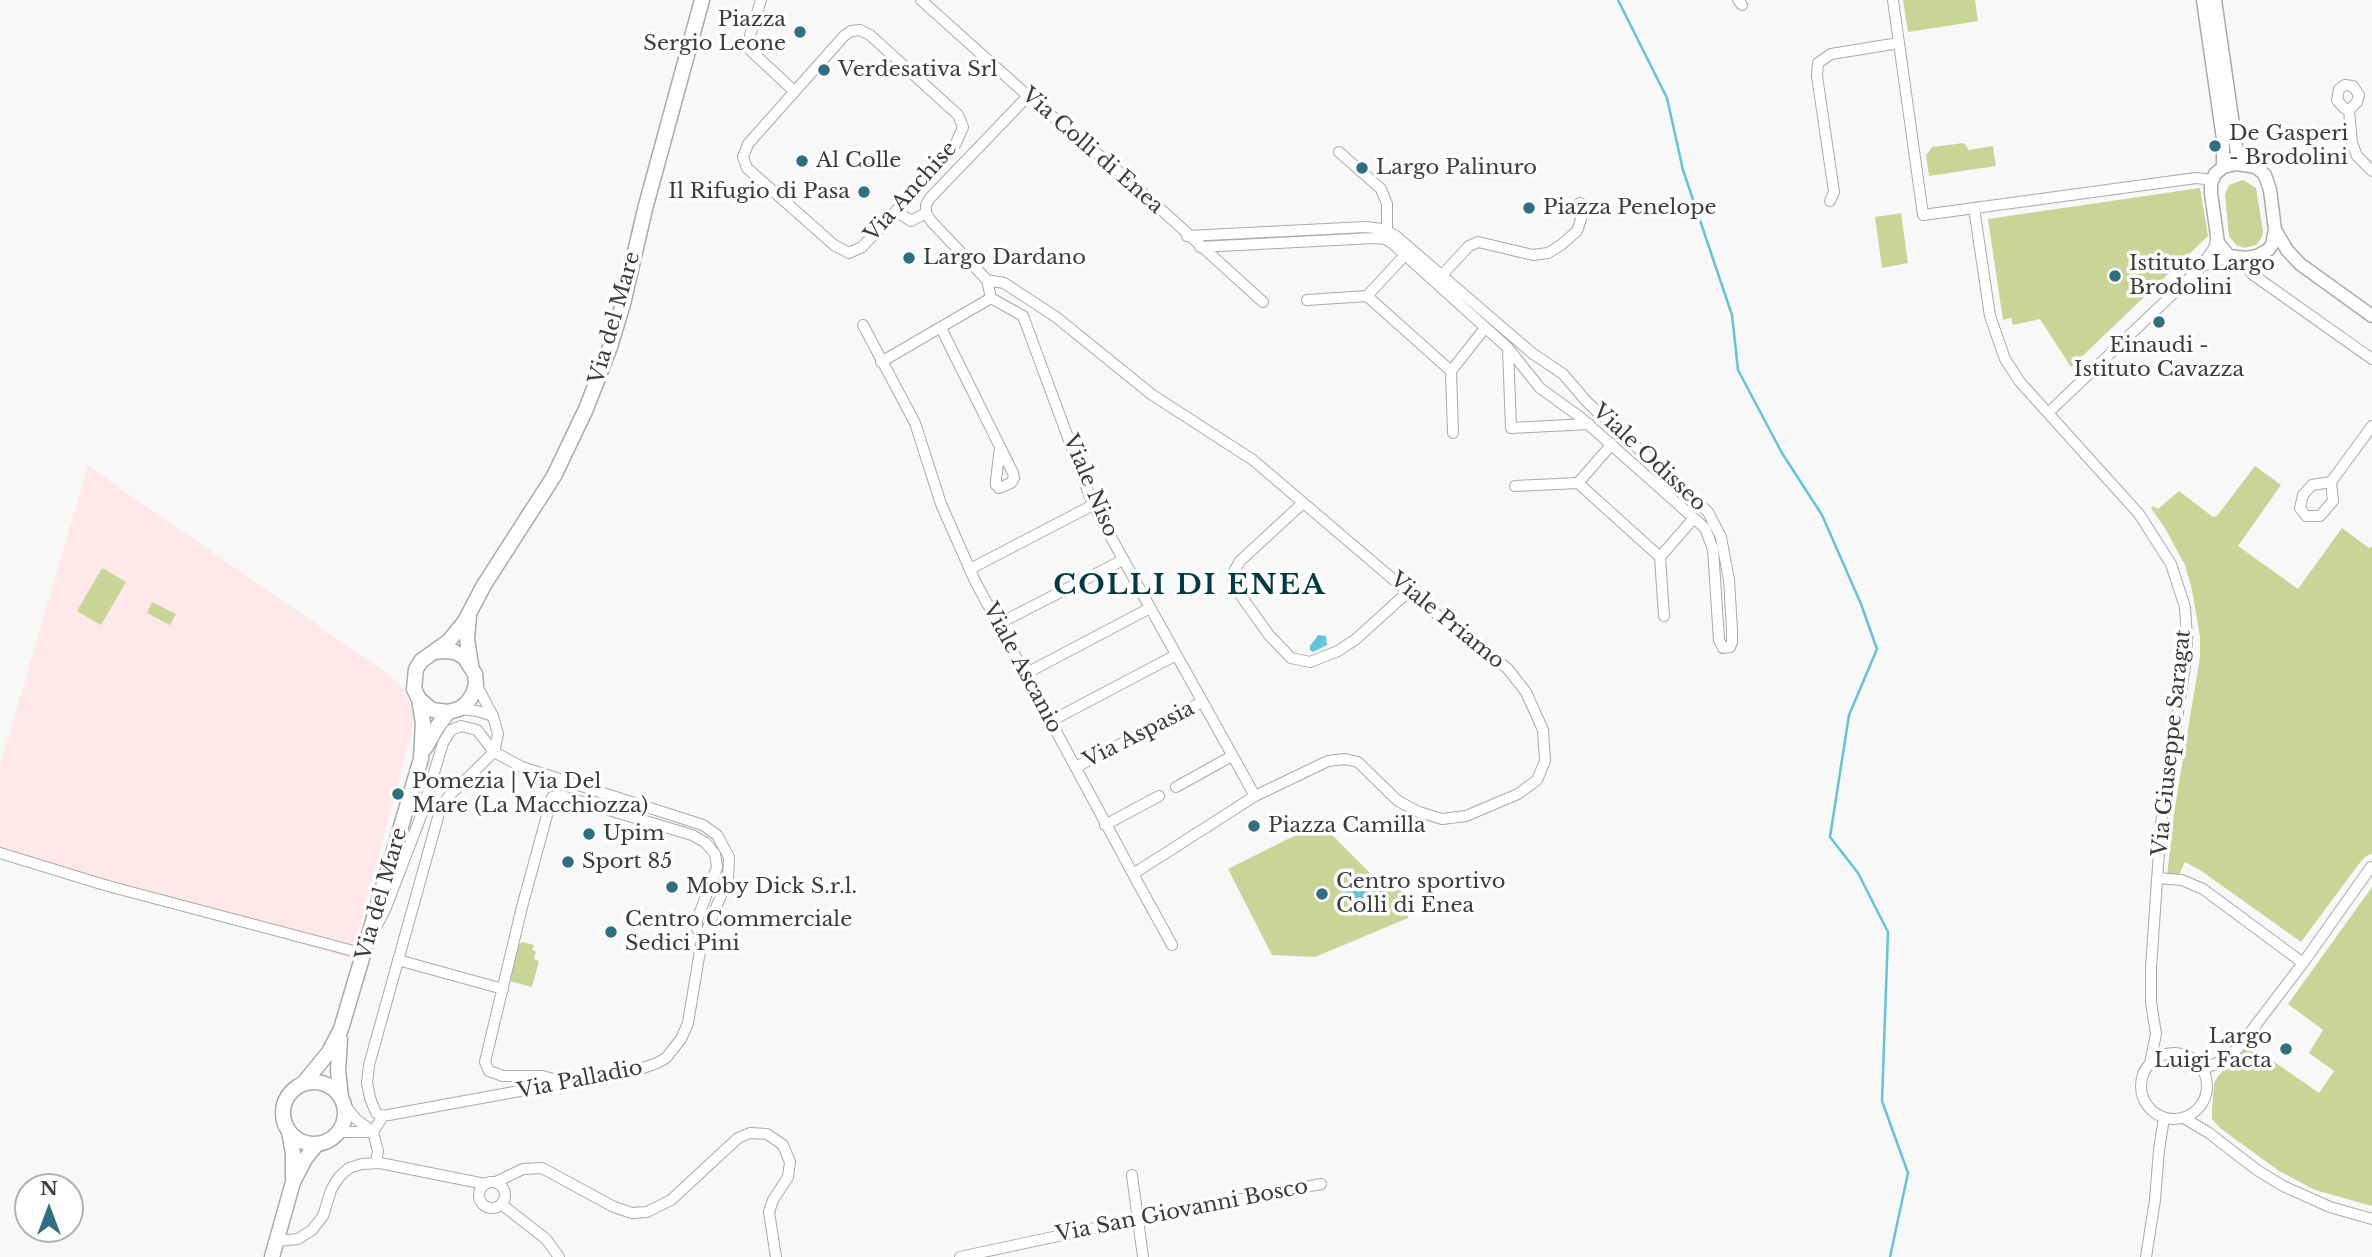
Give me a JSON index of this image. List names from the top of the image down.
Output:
{
  "streets": {
    "main road": ["Via del Mare"],
    "street": [
      "Via Colli di Enea",
      "Via Anchise",
      "Viale Odisseo",
      "Viale Niso",
      "Viale Priamo",
      "Viale Ascanio",
      "Via Aspasia",
      "Via Giuseppe Saragat",
      "Via Palladio",
      "Via San Giovanni Bosco"
    ]
  },
  "crossings": [
    ["Via Colli di Enea", "Viale Odisseo"],
    ["Via del Mare", "Via Palladio"],
    ["Viale Niso", "Viale Priamo"],
    ["Viale Niso", "Via Aspasia"],
    ["Viale Ascanio", "Via Aspasia"]
  ],
  "districts": ["COLLI DI ENEA"],
  "places": [
    "Piazza Sergio Leone",
    "Verdesativa Srl",
    "De Gasperi - Brodolini",
    "Al Colle",
    "Largo Palinuro",
    "Il Rifugio di Pasa",
    "Piazza Penelope",
    "Largo Dardano",
    "Istituto Largo Brodolini",
    "Einaudi - Istituto Cavazza",
    "Pomezia | Via Del Mare (La Macchiozza)",
    "Piazza Camilla",
    "Upim",
    "Sport 85",
    "Moby Dick S.r.l.",
    "Centro sportivo Colli di Enea",
    "Centro Commerciale Sedici Pini",
    "Largo Luigi Facta"
  ],
  "north": "top"
}
